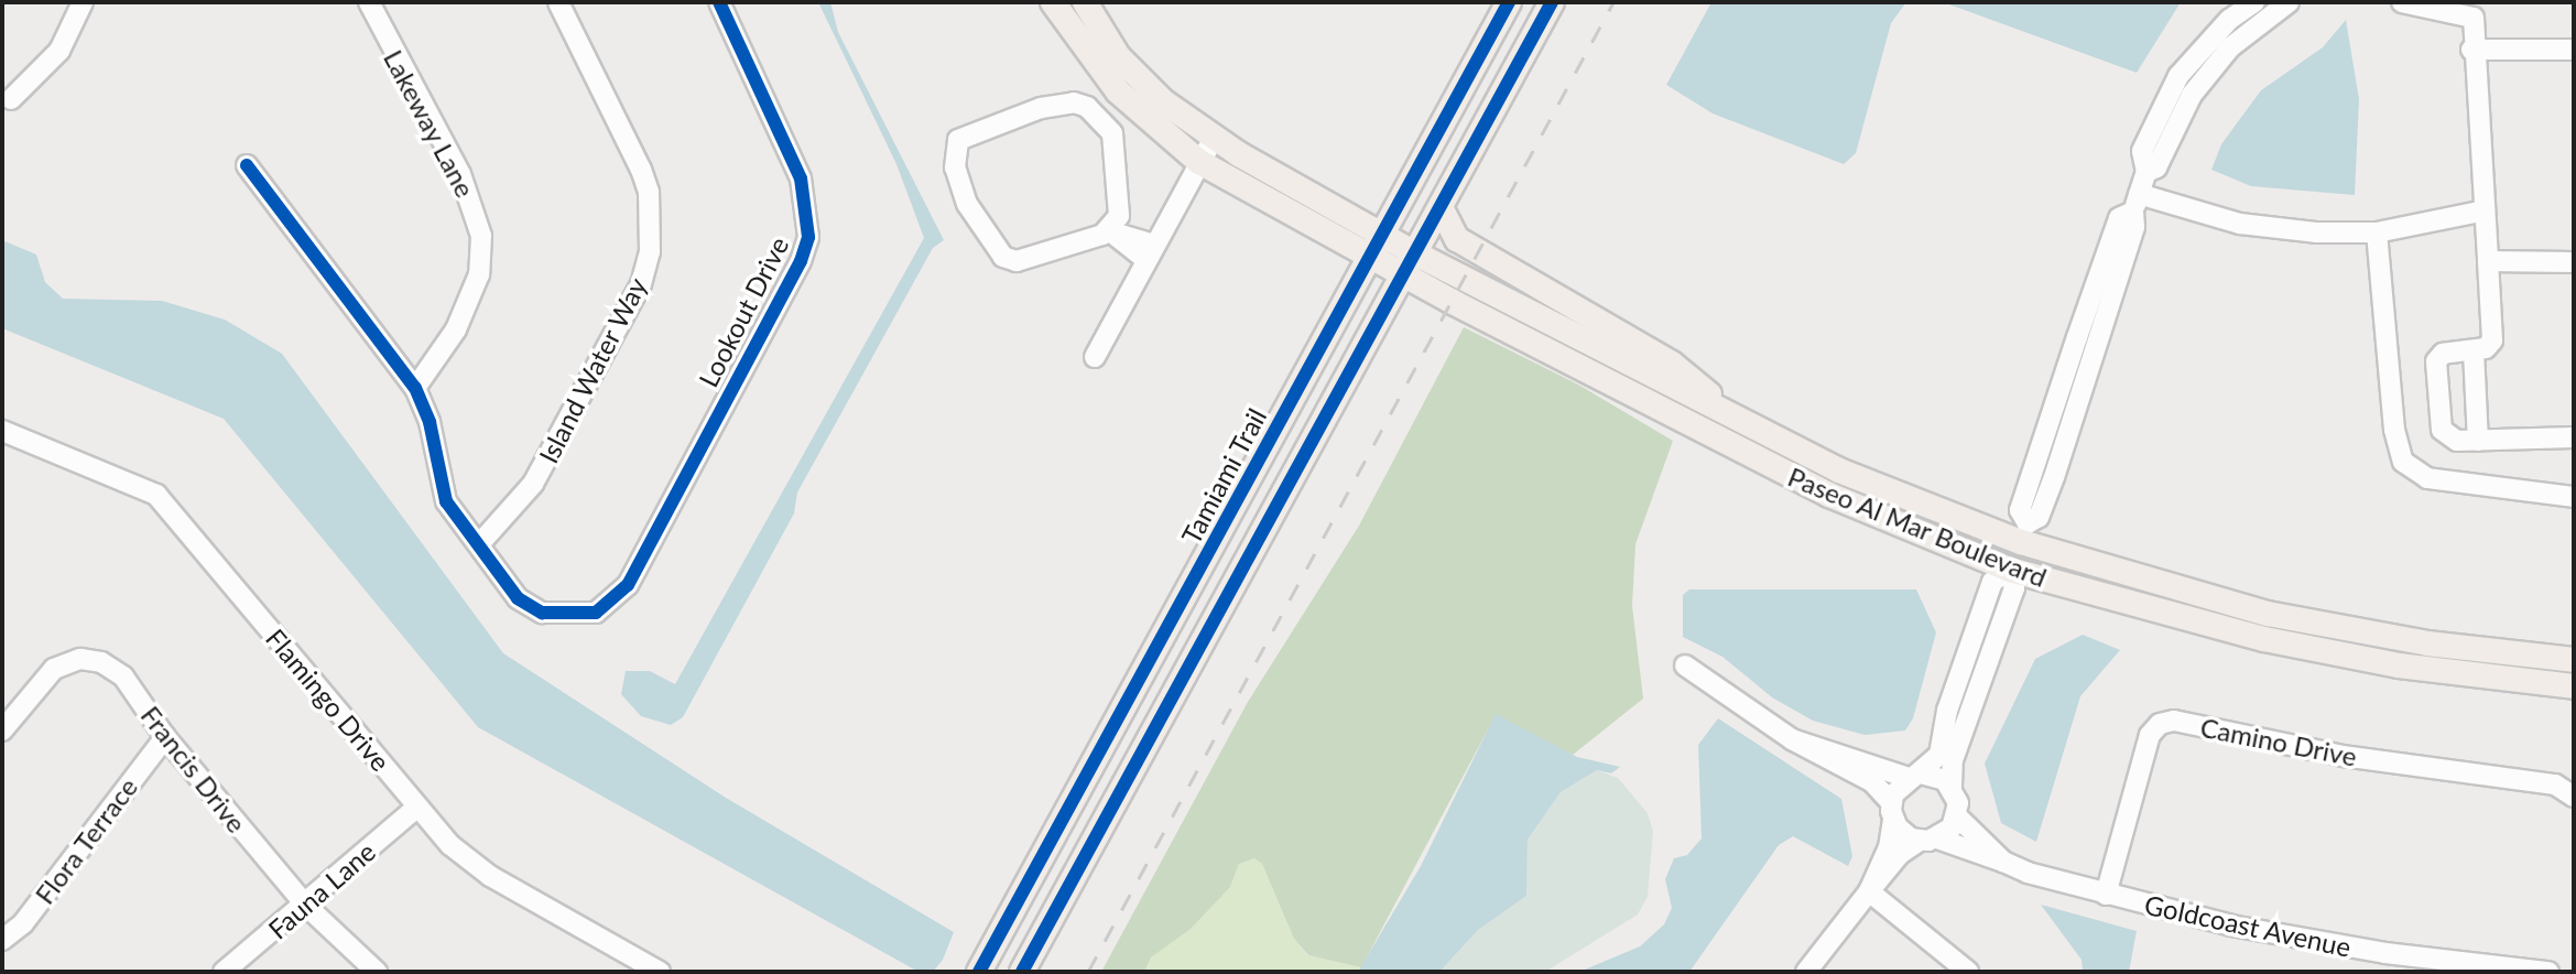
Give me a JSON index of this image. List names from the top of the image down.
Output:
{
  "streets": {
    "main road": ["Tamiami Trail", "Paseo Al Mar Boulevard"],
    "street": [
      "Lakeway Lane",
      "Lookout Drive",
      "Island Water Way",
      "Flamingo Drive",
      "Camino Drive",
      "Francis Drive",
      "Flora Terrace",
      "Fauna Lane",
      "Goldcoast Avenue"
    ]
  },
  "crossings": [
    ["Lookout Drive", "Island Water Way"],
    ["Flamingo Drive", "Fauna Lane"],
    ["Camino Drive", "Goldcoast Avenue"],
    ["Francis Drive", "Flora Terrace"],
    ["Francis Drive", "Fauna Lane"]
  ]
}
